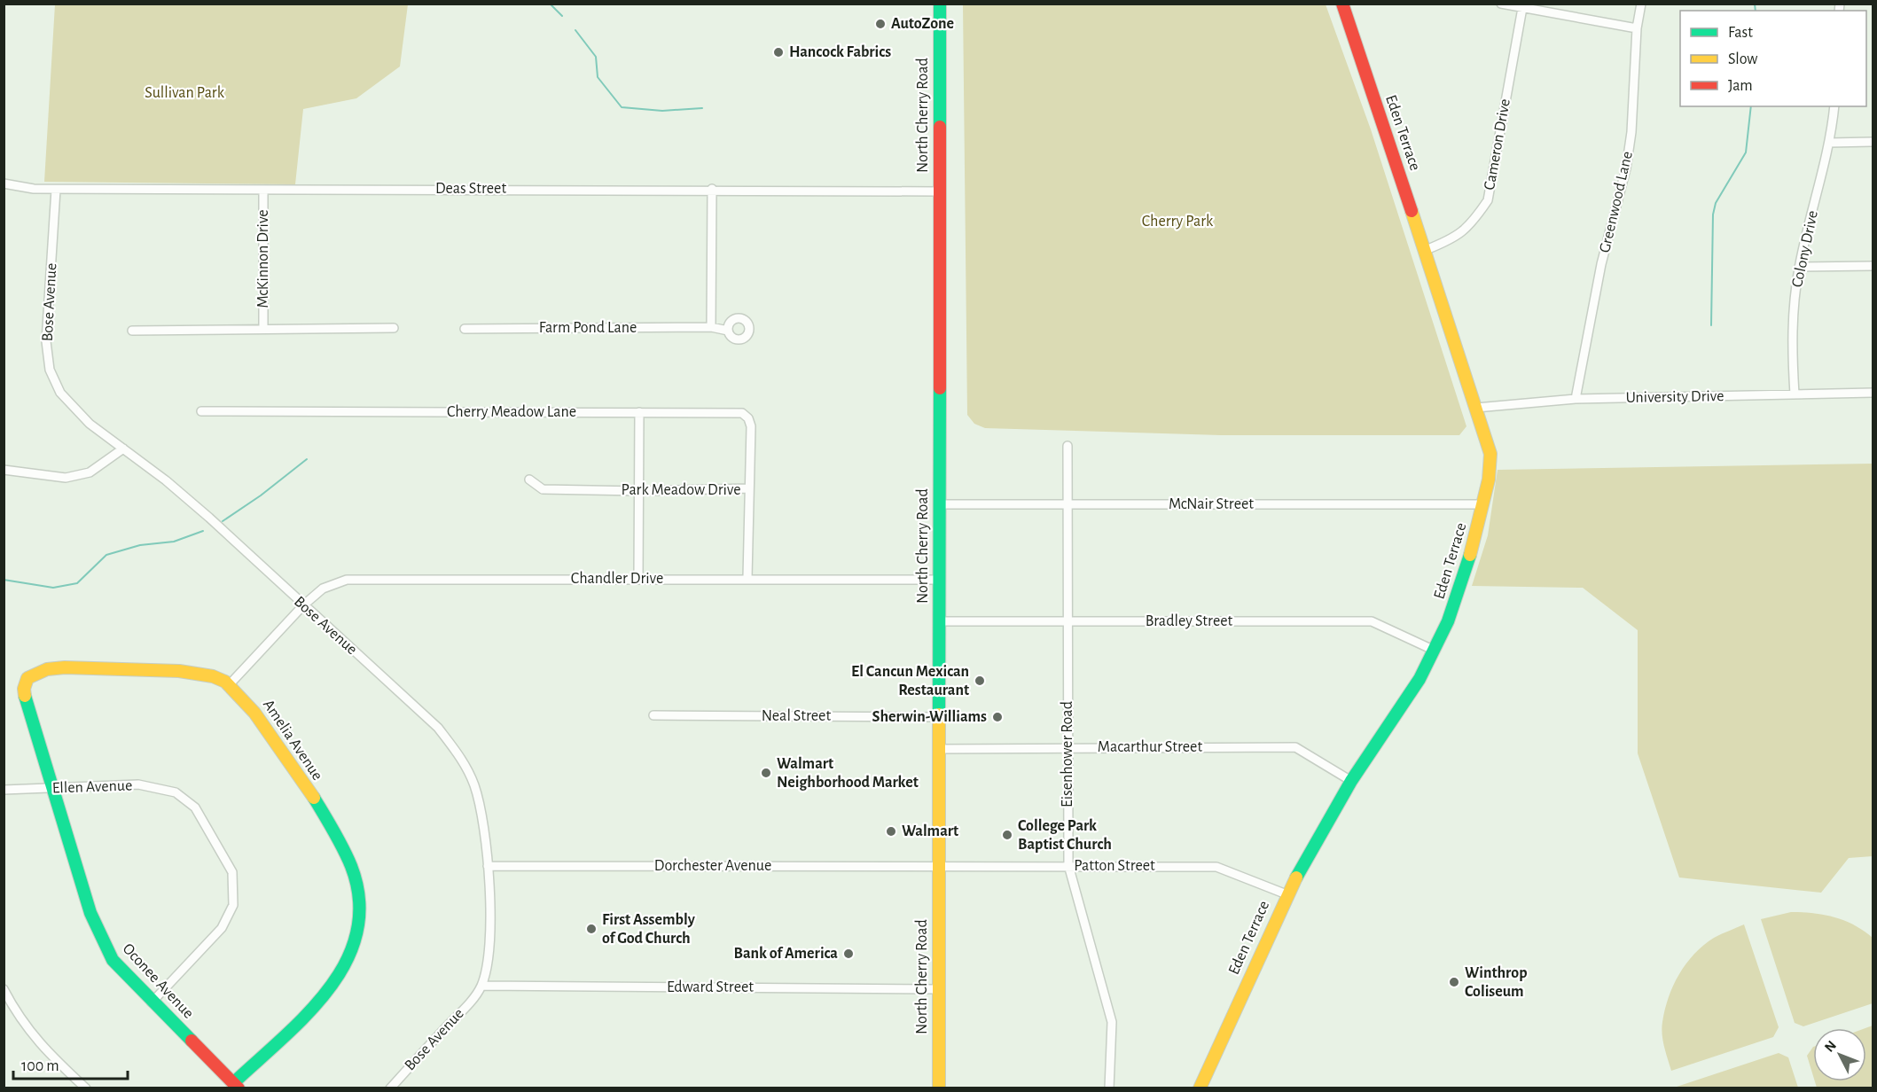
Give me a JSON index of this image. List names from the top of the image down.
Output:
{
  "streets": {
    "street": [
      "North Cherry Road",
      "Eden Terrace",
      "Cameron Drive",
      "Deas Street",
      "Greenwood Lane",
      "Colony Drive",
      "McKinnon Drive",
      "Bose Avenue",
      "Farm Pond Lane",
      "University Drive",
      "Cherry Meadow Lane",
      "Park Meadow Drive",
      "McNair Street",
      "Chandler Drive",
      "Bradley Street",
      "Neal Street",
      "Amelia Avenue",
      "Macarthur Street",
      "Eisenhower Road",
      "Ellen Avenue",
      "Dorchester Avenue",
      "Patton Street",
      "Oconee Avenue",
      "Edward Street"
    ]
  },
  "crossings": [
    ["North Cherry Road", "Deas Street"],
    ["North Cherry Road", "McNair Street"],
    ["North Cherry Road", "Chandler Drive"],
    ["North Cherry Road", "Bradley Street"],
    ["North Cherry Road", "Neal Street"],
    ["North Cherry Road", "Macarthur Street"],
    ["North Cherry Road", "Dorchester Avenue"],
    ["North Cherry Road", "Patton Street"],
    ["North Cherry Road", "Edward Street"],
    ["Eden Terrace", "Cameron Drive"],
    ["Eden Terrace", "University Drive"],
    ["Eden Terrace", "McNair Street"],
    ["Eden Terrace", "Bradley Street"],
    ["Eden Terrace", "Macarthur Street"],
    ["Eden Terrace", "Patton Street"],
    ["Deas Street", "McKinnon Drive"],
    ["Deas Street", "Bose Avenue"],
    ["Greenwood Lane", "University Drive"],
    ["Colony Drive", "University Drive"],
    ["Bose Avenue", "Chandler Drive"],
    ["Bose Avenue", "Dorchester Avenue"],
    ["Bose Avenue", "Edward Street"],
    ["Cherry Meadow Lane", "Park Meadow Drive"],
    ["Park Meadow Drive", "Chandler Drive"],
    ["McNair Street", "Eisenhower Road"],
    ["Chandler Drive", "Amelia Avenue"],
    ["Bradley Street", "Eisenhower Road"],
    ["Amelia Avenue", "Ellen Avenue"],
    ["Amelia Avenue", "Oconee Avenue"],
    ["Macarthur Street", "Eisenhower Road"],
    ["Eisenhower Road", "Patton Street"],
    ["Ellen Avenue", "Oconee Avenue"],
    ["Dorchester Avenue", "Patton Street"]
  ],
  "parks": ["Sullivan Park", "Cherry Park"],
  "places": [
    "AutoZone",
    "Hancock Fabrics",
    "El Cancun Mexican Restaurant",
    "Sherwin-Williams",
    "Walmart Neighborhood Market",
    "Walmart",
    "College Park Baptist Church",
    "First Assembly of God Church",
    "Bank of America",
    "Winthrop Coliseum"
  ],
  "legend": ["Fast", "Slow", "Jam"],
  "scale_bar": "100 m",
  "north": "top left"
}
